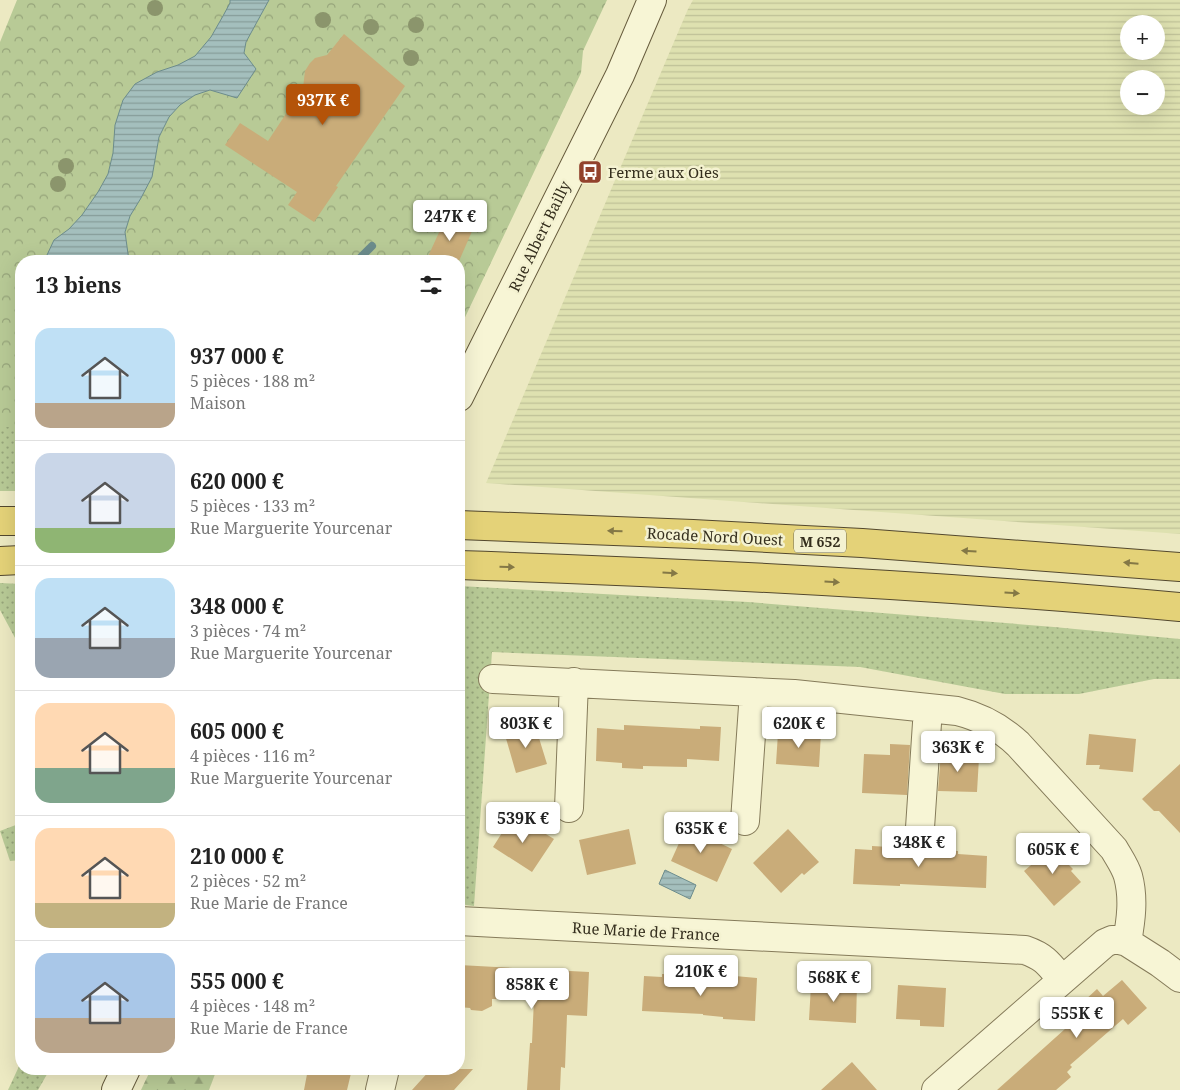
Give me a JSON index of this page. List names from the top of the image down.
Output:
{
  "streets": {
    "highway": ["Rocade Nord Ouest", "M 652"],
    "street": ["Rue Albert Bailly", "Rue Marie de France"]
  },
  "places": {
    "bus stop": ["Ferme aux Oies"]
  },
  "page": {
    "map_buttons": ["+", "−"],
    "price": [
      "937K €",
      "247K €",
      "803K €",
      "620K €",
      "363K €",
      "539K €",
      "635K €",
      "348K €",
      "605K €",
      "210K €",
      "568K €",
      "858K €",
      "555K €"
    ],
    "heading": "13 biens",
    "list": [
      {
        "name": "937 000 €",
        "note": "5 pièces · 188 m² · Maison"
      },
      {
        "name": "620 000 €",
        "note": "5 pièces · 133 m² · Rue Marguerite Yourcenar"
      },
      {
        "name": "348 000 €",
        "note": "3 pièces · 74 m² · Rue Marguerite Yourcenar"
      },
      {
        "name": "605 000 €",
        "note": "4 pièces · 116 m² · Rue Marguerite Yourcenar"
      },
      {
        "name": "210 000 €",
        "note": "2 pièces · 52 m² · Rue Marie de France"
      },
      {
        "name": "555 000 €",
        "note": "4 pièces · 148 m² · Rue Marie de France"
      }
    ]
  }
}
